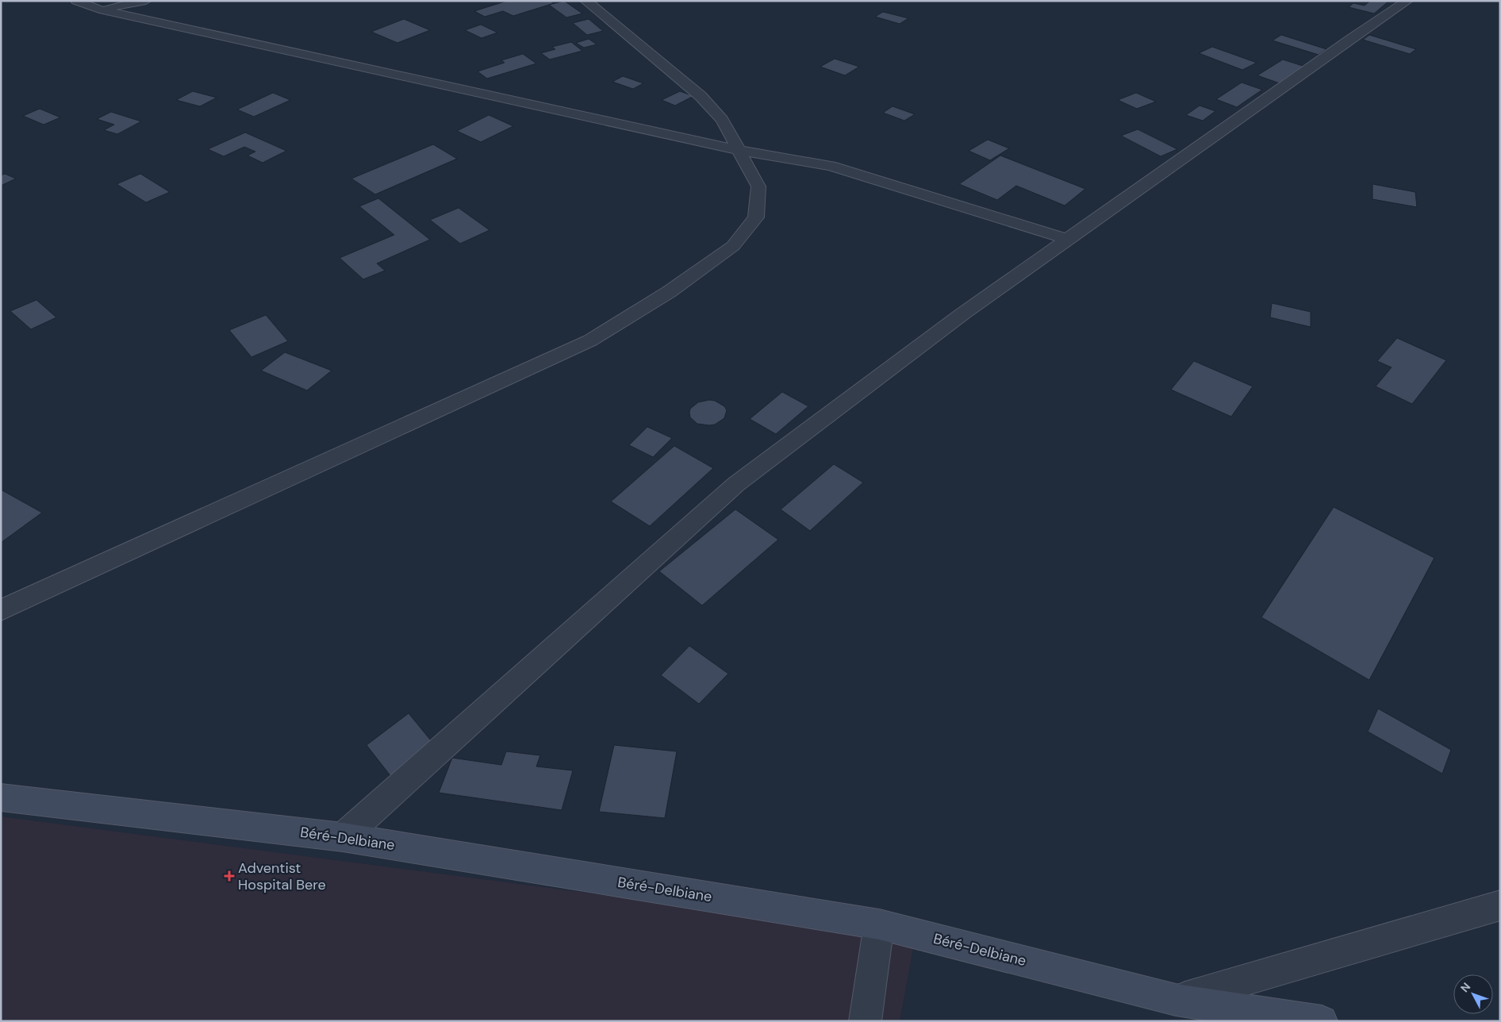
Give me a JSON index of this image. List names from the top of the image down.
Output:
{
  "streets": {
    "street": ["Béré-Delbiane"]
  },
  "places": {
    "health": ["Adventist Hospital Bere"]
  },
  "north": "top left"
}
